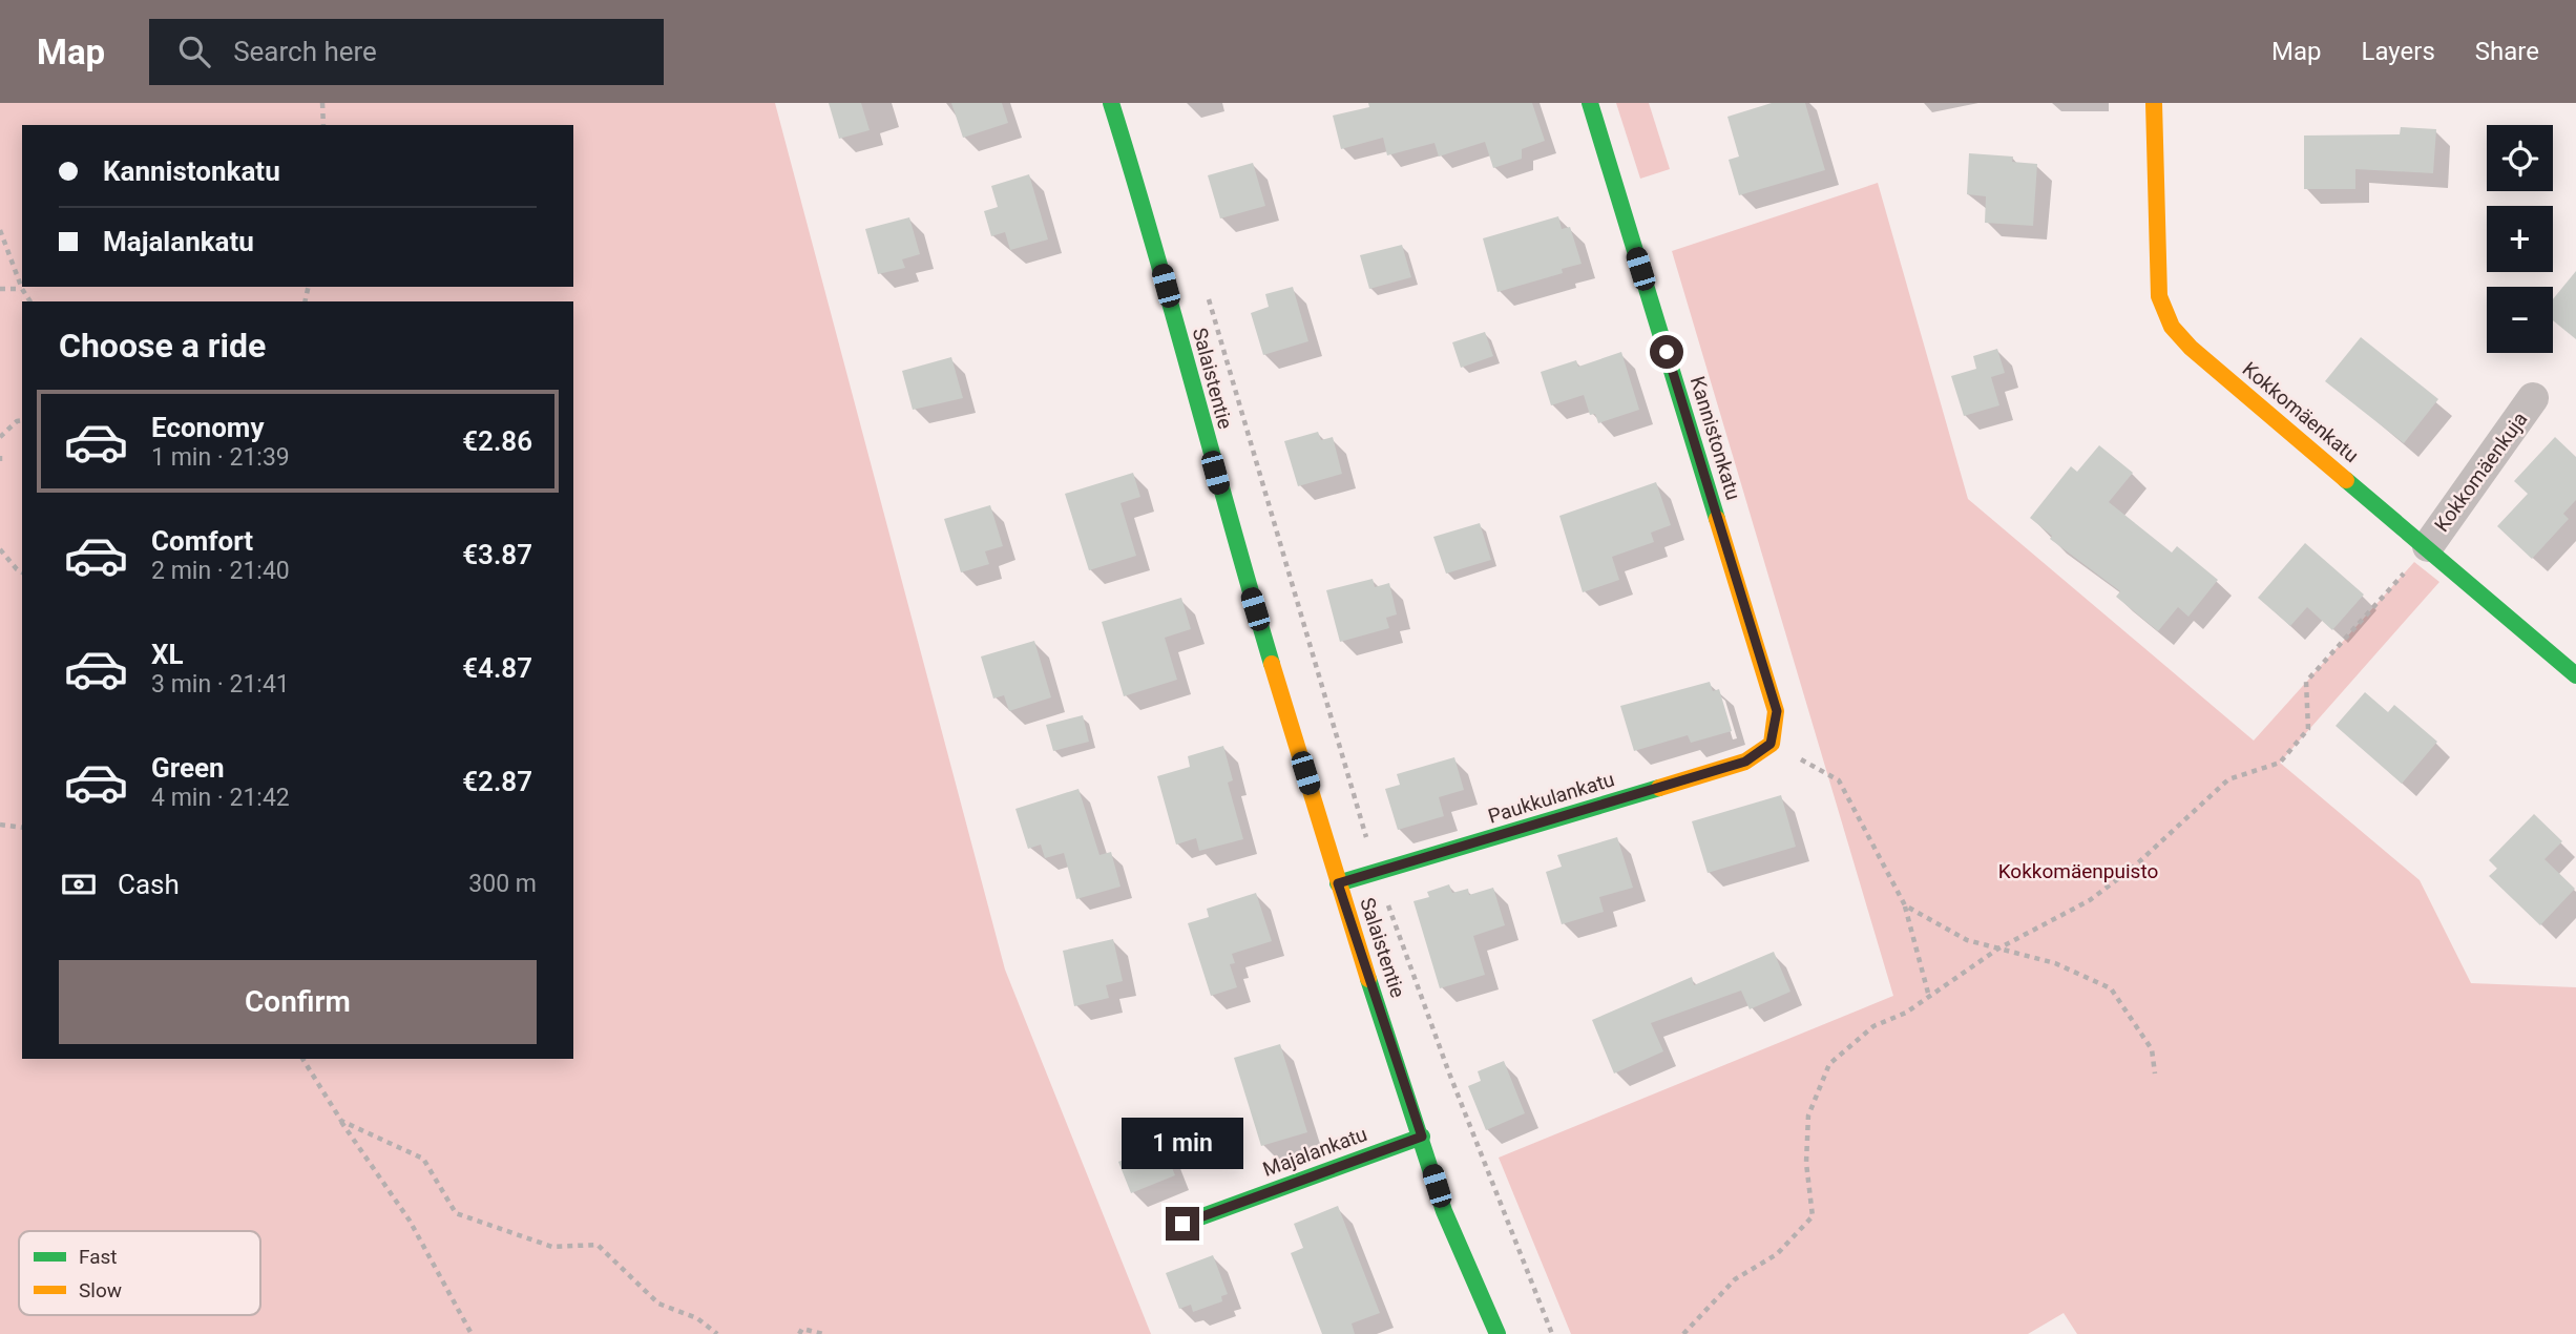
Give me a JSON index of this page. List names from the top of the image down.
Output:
{
  "streets": {
    "street": [
      "Salaistentie",
      "Kokkomäenkatu",
      "Kannistonkatu",
      "Kokkomäenkuja",
      "Paukkulankatu",
      "Majalankatu"
    ]
  },
  "crossings": [
    ["Salaistentie", "Paukkulankatu"],
    ["Salaistentie", "Majalankatu"],
    ["Kokkomäenkatu", "Kokkomäenkuja"],
    ["Kannistonkatu", "Paukkulankatu"]
  ],
  "parks": ["Kokkomäenpuisto"],
  "legend": ["Fast", "Slow"],
  "page": {
    "header": "Map",
    "search": "Search here",
    "nav": ["Map", "Layers", "Share"],
    "map_buttons": ["+", "−"],
    "banner": ["Kannistonkatu", "Majalankatu"],
    "heading": "Choose a ride",
    "list": [
      {
        "name": "Economy",
        "note": "1 min · 21:39",
        "value": "€2.86"
      },
      {
        "name": "Comfort",
        "note": "2 min · 21:40",
        "value": "€3.87"
      },
      {
        "name": "XL",
        "note": "3 min · 21:41",
        "value": "€4.87"
      },
      {
        "name": "Green",
        "note": "4 min · 21:42",
        "value": "€2.87"
      }
    ],
    "pay": ["Cash", "300 m"],
    "buttons": "Confirm",
    "bubble": "1 min"
  }
}
